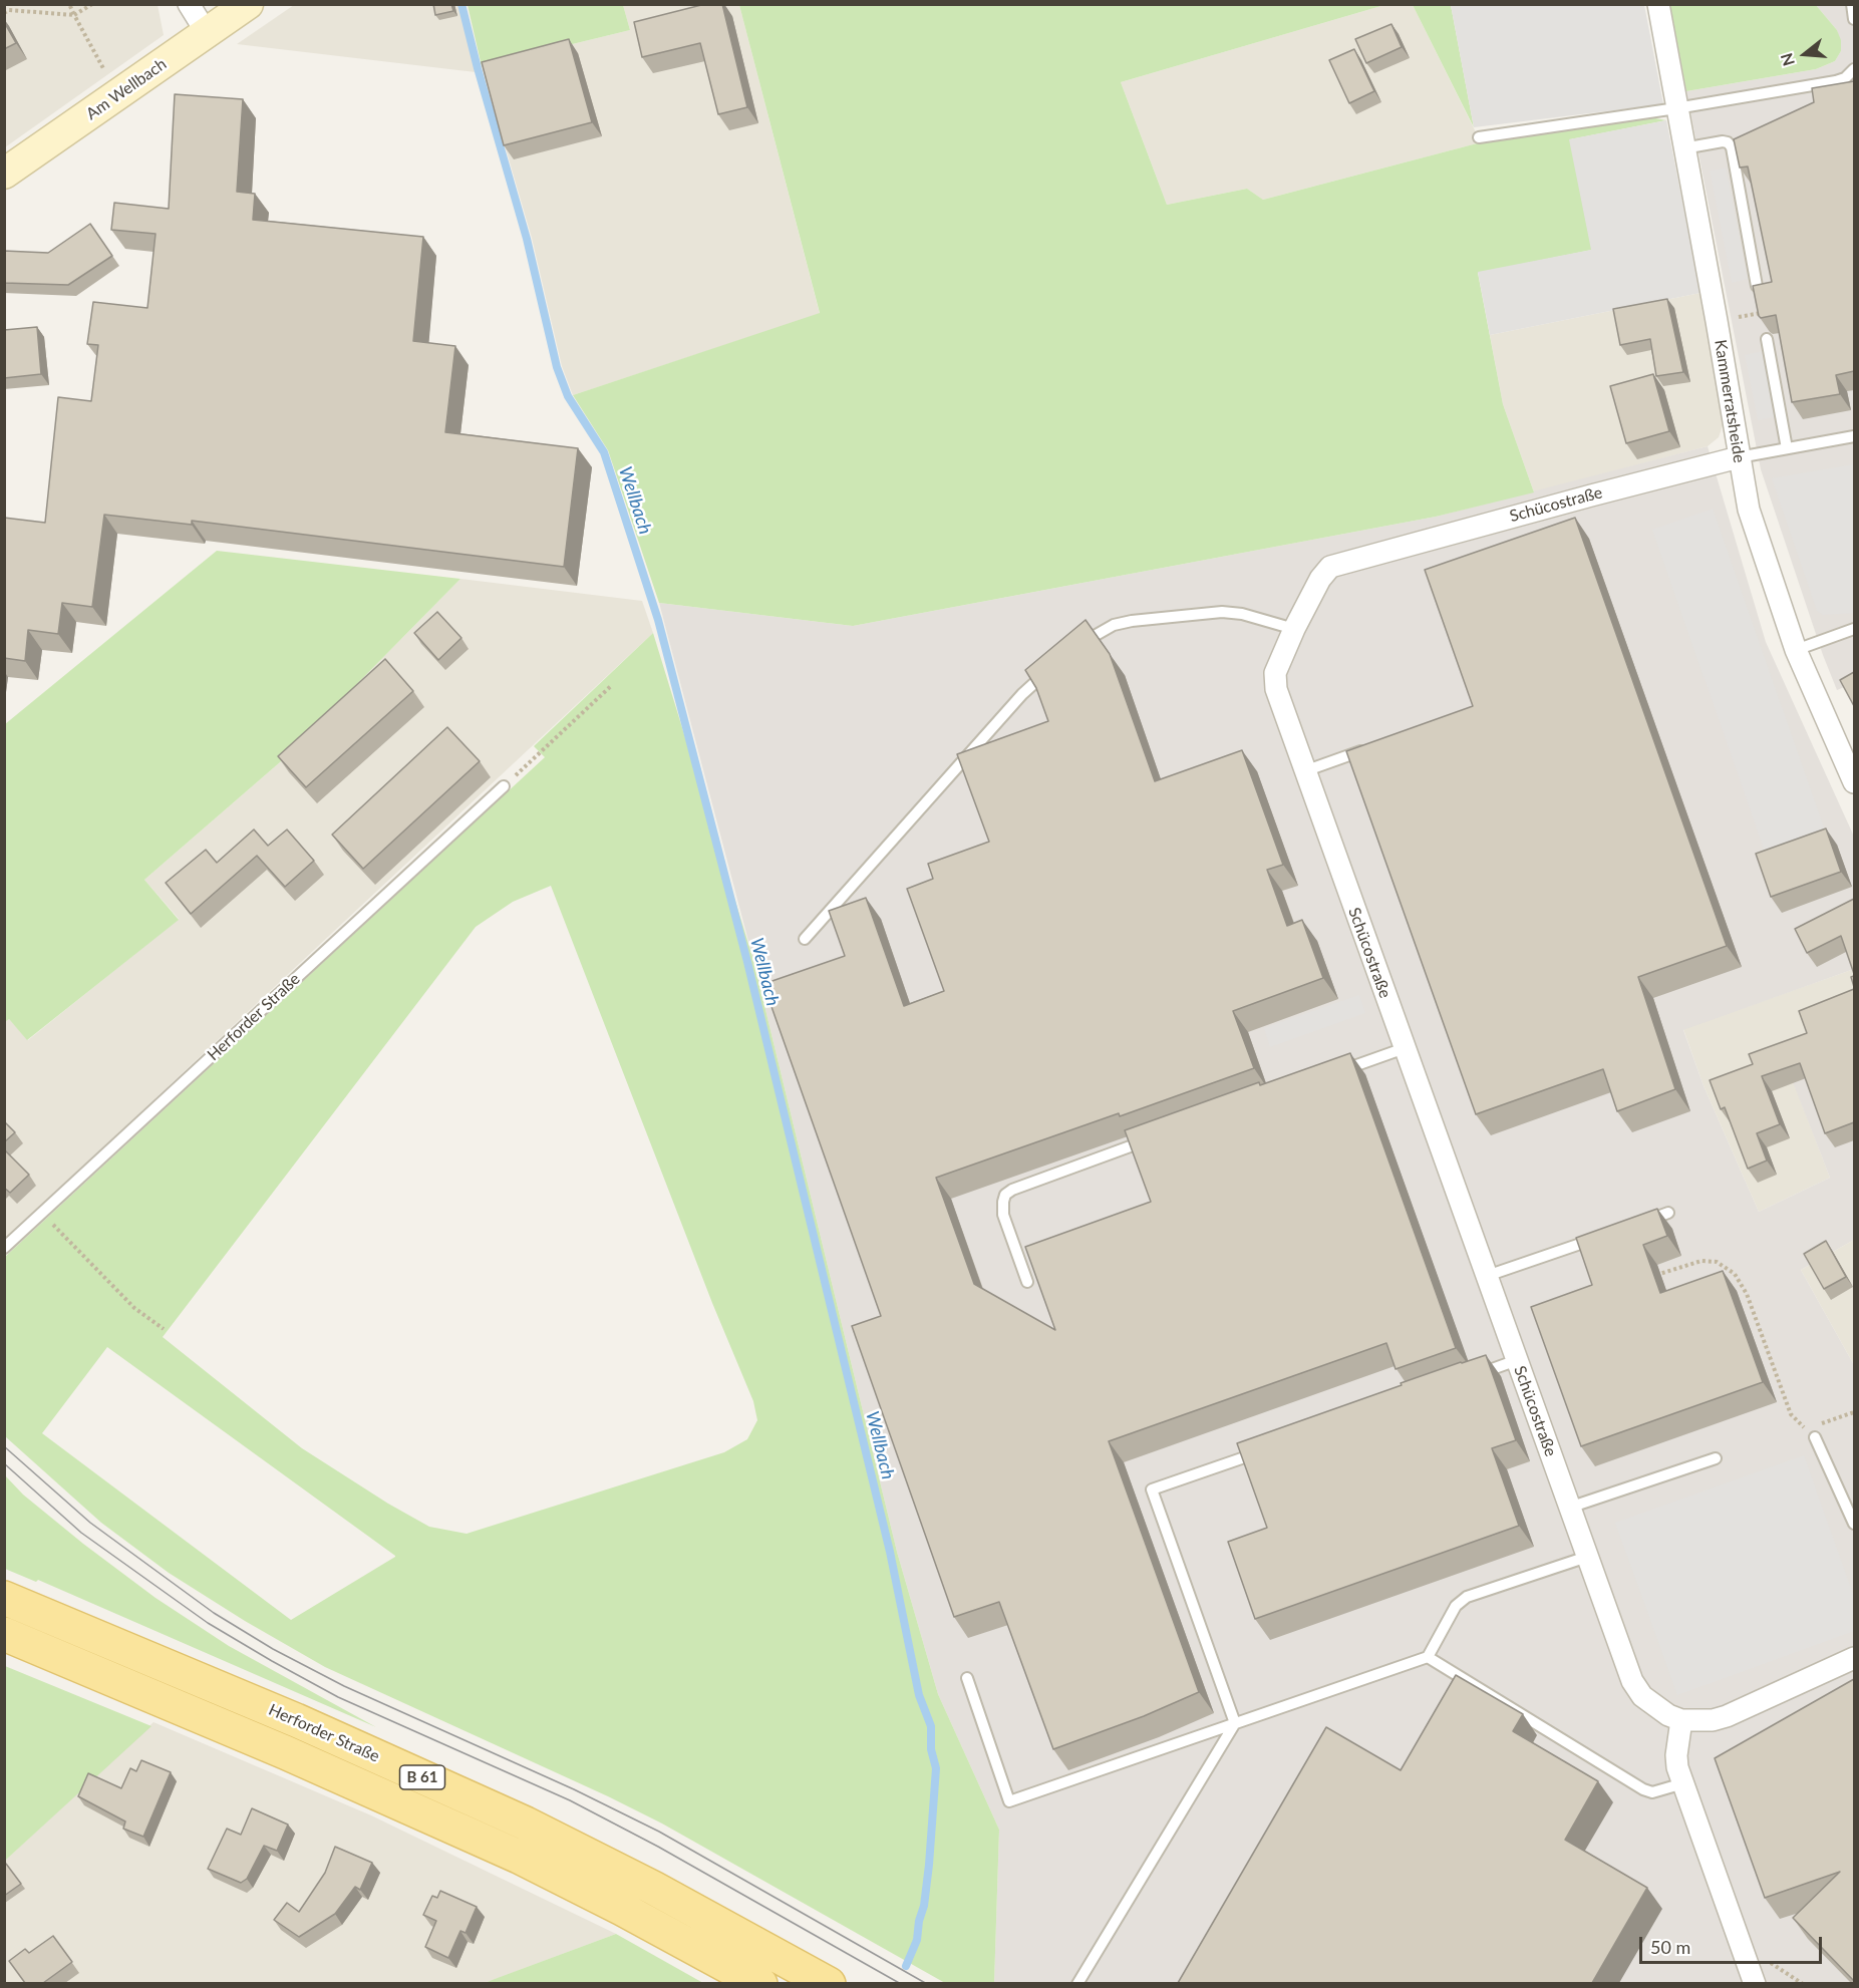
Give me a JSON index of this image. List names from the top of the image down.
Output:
{
  "streets": {
    "main road": ["Am Wellbach", "Herforder Straße", "B 61"],
    "street": ["Kammerratsheide", "Schücostraße"]
  },
  "crossings": [
    ["Kammerratsheide", "Schücostraße"]
  ],
  "water": ["Wellbach"],
  "scale_bar": "50 m",
  "north": "left"
}
